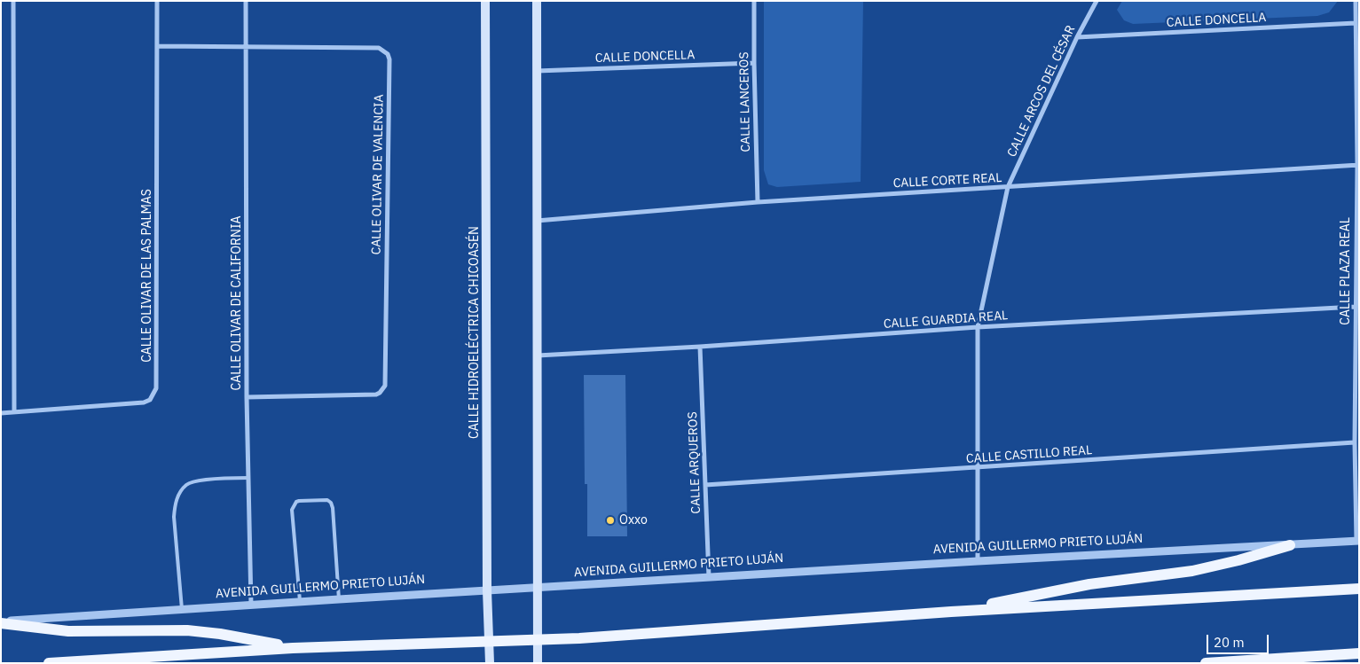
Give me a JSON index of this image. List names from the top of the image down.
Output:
{
  "streets": {
    "main road": ["CALLE HIDROELÉCTRICA CHICOASÉN"],
    "street": [
      "CALLE DONCELLA",
      "CALLE ARCOS DEL CÉSAR",
      "CALLE LANCEROS",
      "CALLE OLIVAR DE VALENCIA",
      "CALLE CORTE REAL",
      "CALLE PLAZA REAL",
      "CALLE OLIVAR DE LAS PALMAS",
      "CALLE OLIVAR DE CALIFORNIA",
      "CALLE GUARDIA REAL",
      "CALLE CASTILLO REAL",
      "CALLE ARQUEROS",
      "AVENIDA GUILLERMO PRIETO LUJÁN"
    ]
  },
  "crossings": [
    ["CALLE DONCELLA", "CALLE ARCOS DEL CÉSAR"],
    ["CALLE DONCELLA", "CALLE LANCEROS"],
    ["CALLE DONCELLA", "CALLE PLAZA REAL"],
    ["CALLE ARCOS DEL CÉSAR", "CALLE CORTE REAL"],
    ["CALLE ARCOS DEL CÉSAR", "CALLE GUARDIA REAL"],
    ["CALLE ARCOS DEL CÉSAR", "CALLE CASTILLO REAL"],
    ["CALLE ARCOS DEL CÉSAR", "AVENIDA GUILLERMO PRIETO LUJÁN"],
    ["CALLE LANCEROS", "CALLE CORTE REAL"],
    ["CALLE OLIVAR DE VALENCIA", "CALLE OLIVAR DE LAS PALMAS"],
    ["CALLE OLIVAR DE VALENCIA", "CALLE OLIVAR DE CALIFORNIA"],
    ["CALLE CORTE REAL", "CALLE PLAZA REAL"],
    ["CALLE PLAZA REAL", "CALLE GUARDIA REAL"],
    ["CALLE PLAZA REAL", "CALLE CASTILLO REAL"],
    ["CALLE PLAZA REAL", "AVENIDA GUILLERMO PRIETO LUJÁN"],
    ["CALLE OLIVAR DE CALIFORNIA", "AVENIDA GUILLERMO PRIETO LUJÁN"],
    ["CALLE GUARDIA REAL", "CALLE ARQUEROS"],
    ["CALLE HIDROELÉCTRICA CHICOASÉN", "AVENIDA GUILLERMO PRIETO LUJÁN"],
    ["CALLE CASTILLO REAL", "CALLE ARQUEROS"],
    ["CALLE ARQUEROS", "AVENIDA GUILLERMO PRIETO LUJÁN"]
  ],
  "places": ["Oxxo"],
  "scale_bar": "20 m"
}
